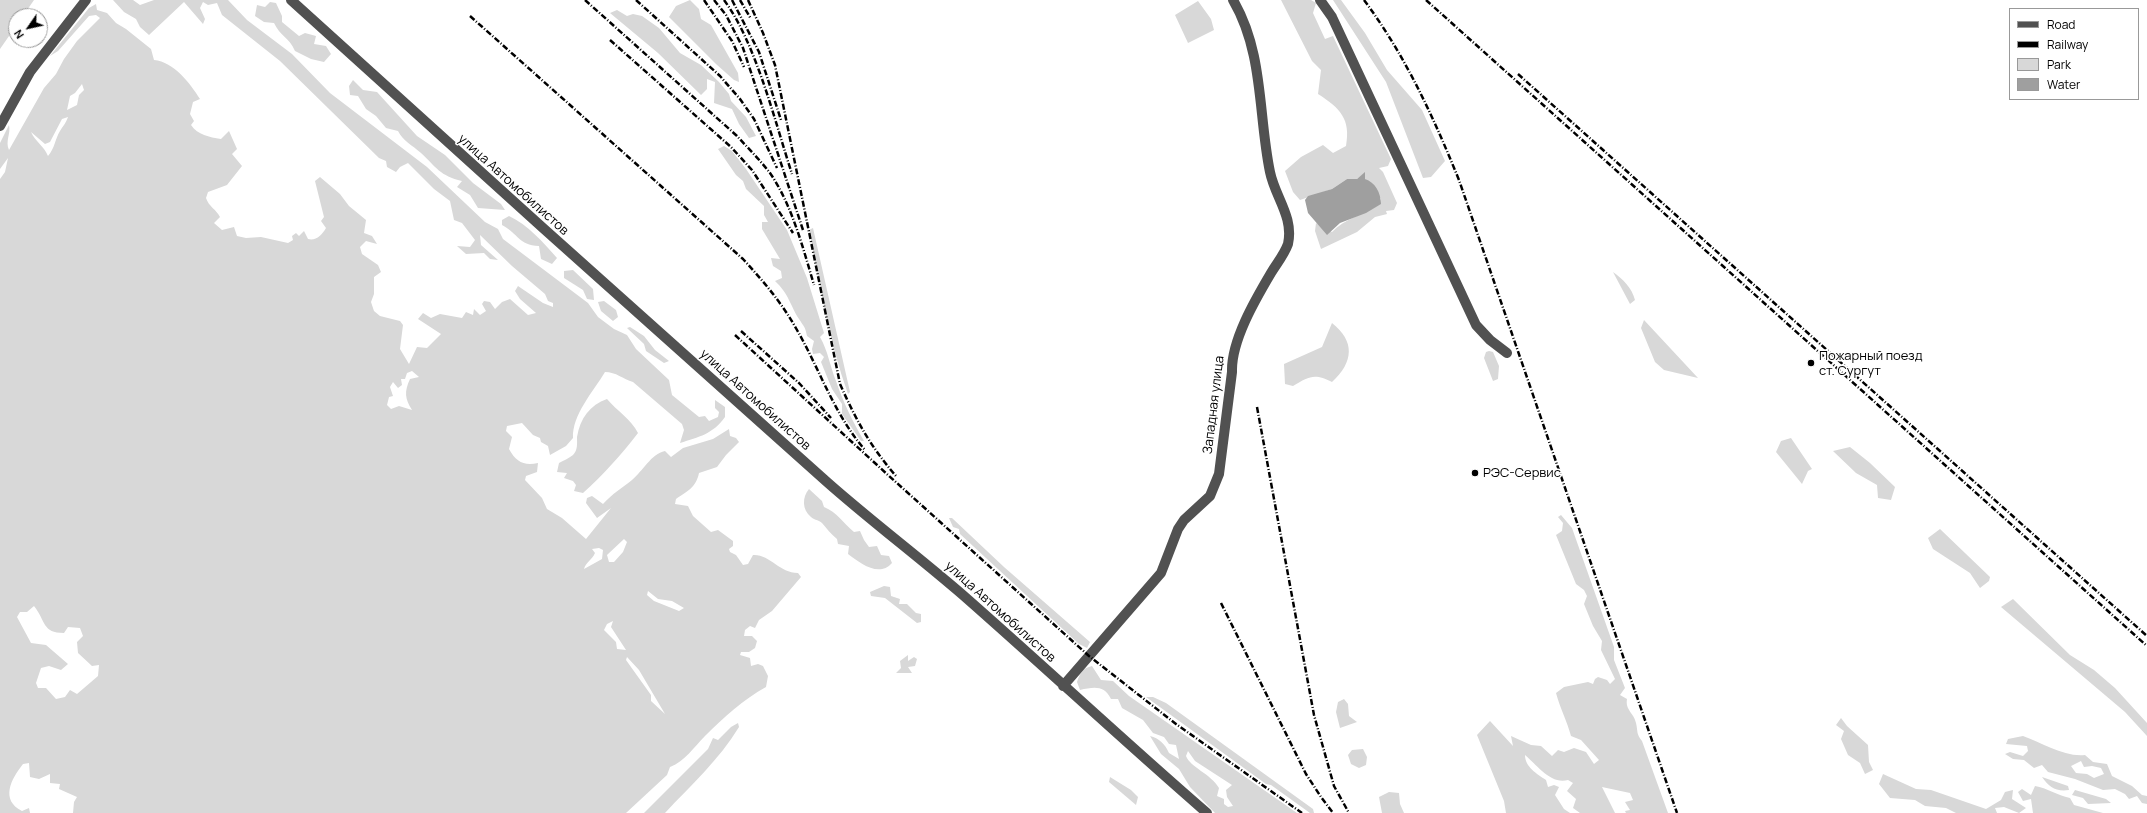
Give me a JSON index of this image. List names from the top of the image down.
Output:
{
  "streets": {
    "street": ["улица Автомобилистов", "Западная улица"]
  },
  "crossings": [
    ["улица Автомобилистов", "Западная улица"]
  ],
  "places": ["Пожарный поезд ст. Сургут", "РЭС-Сервис"],
  "legend": [
    "Road",
    "Railway",
    "Park",
    "Water"
  ],
  "north": "bottom left"
}
